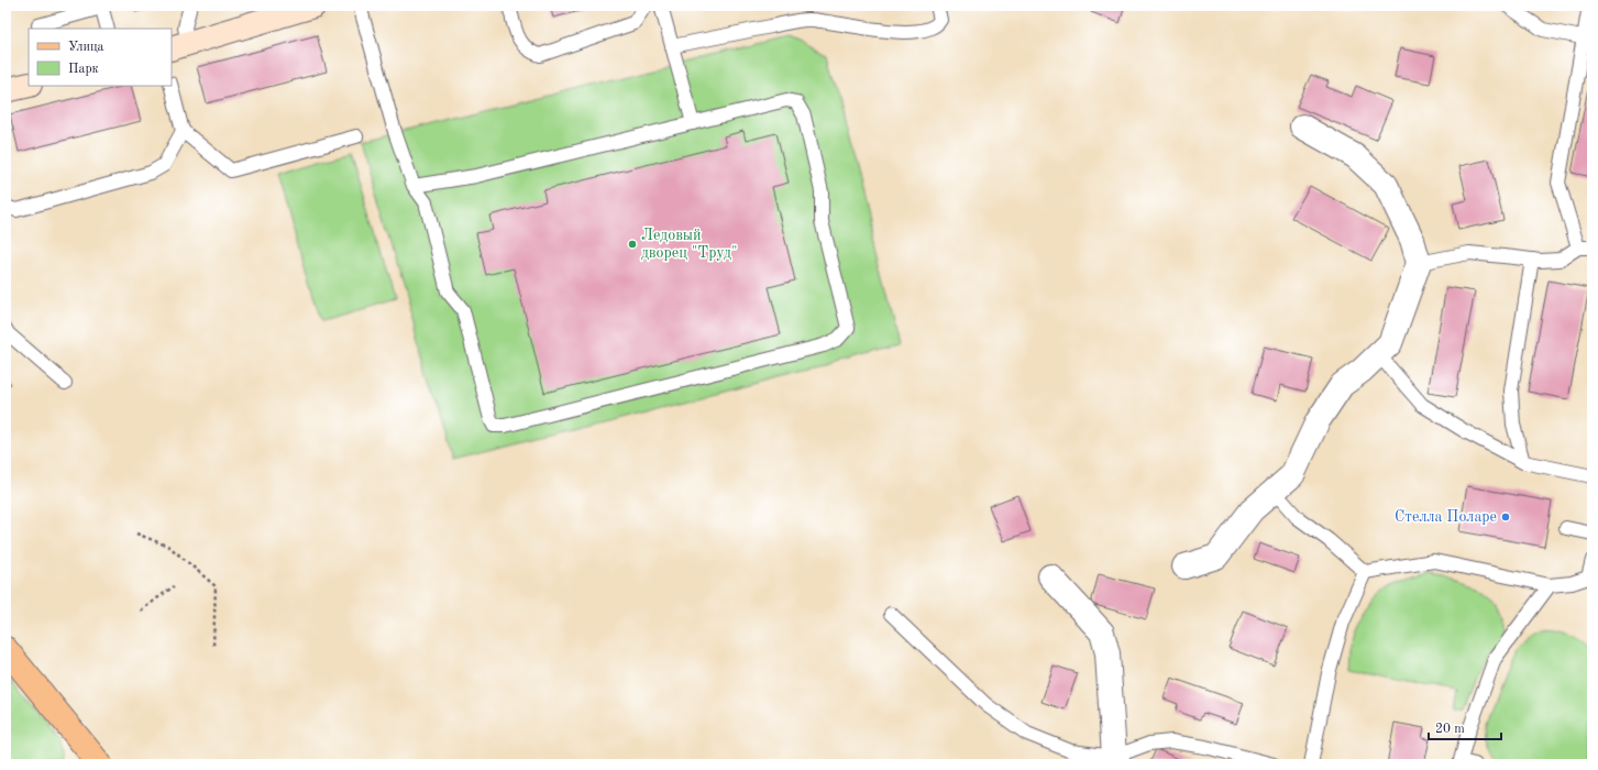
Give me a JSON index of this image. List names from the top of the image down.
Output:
{
  "places": ["Ледовый дворец \"Труд\"", "Стелла Поларе"],
  "legend": ["Улица", "Парк"],
  "scale_bar": "20 m"
}
